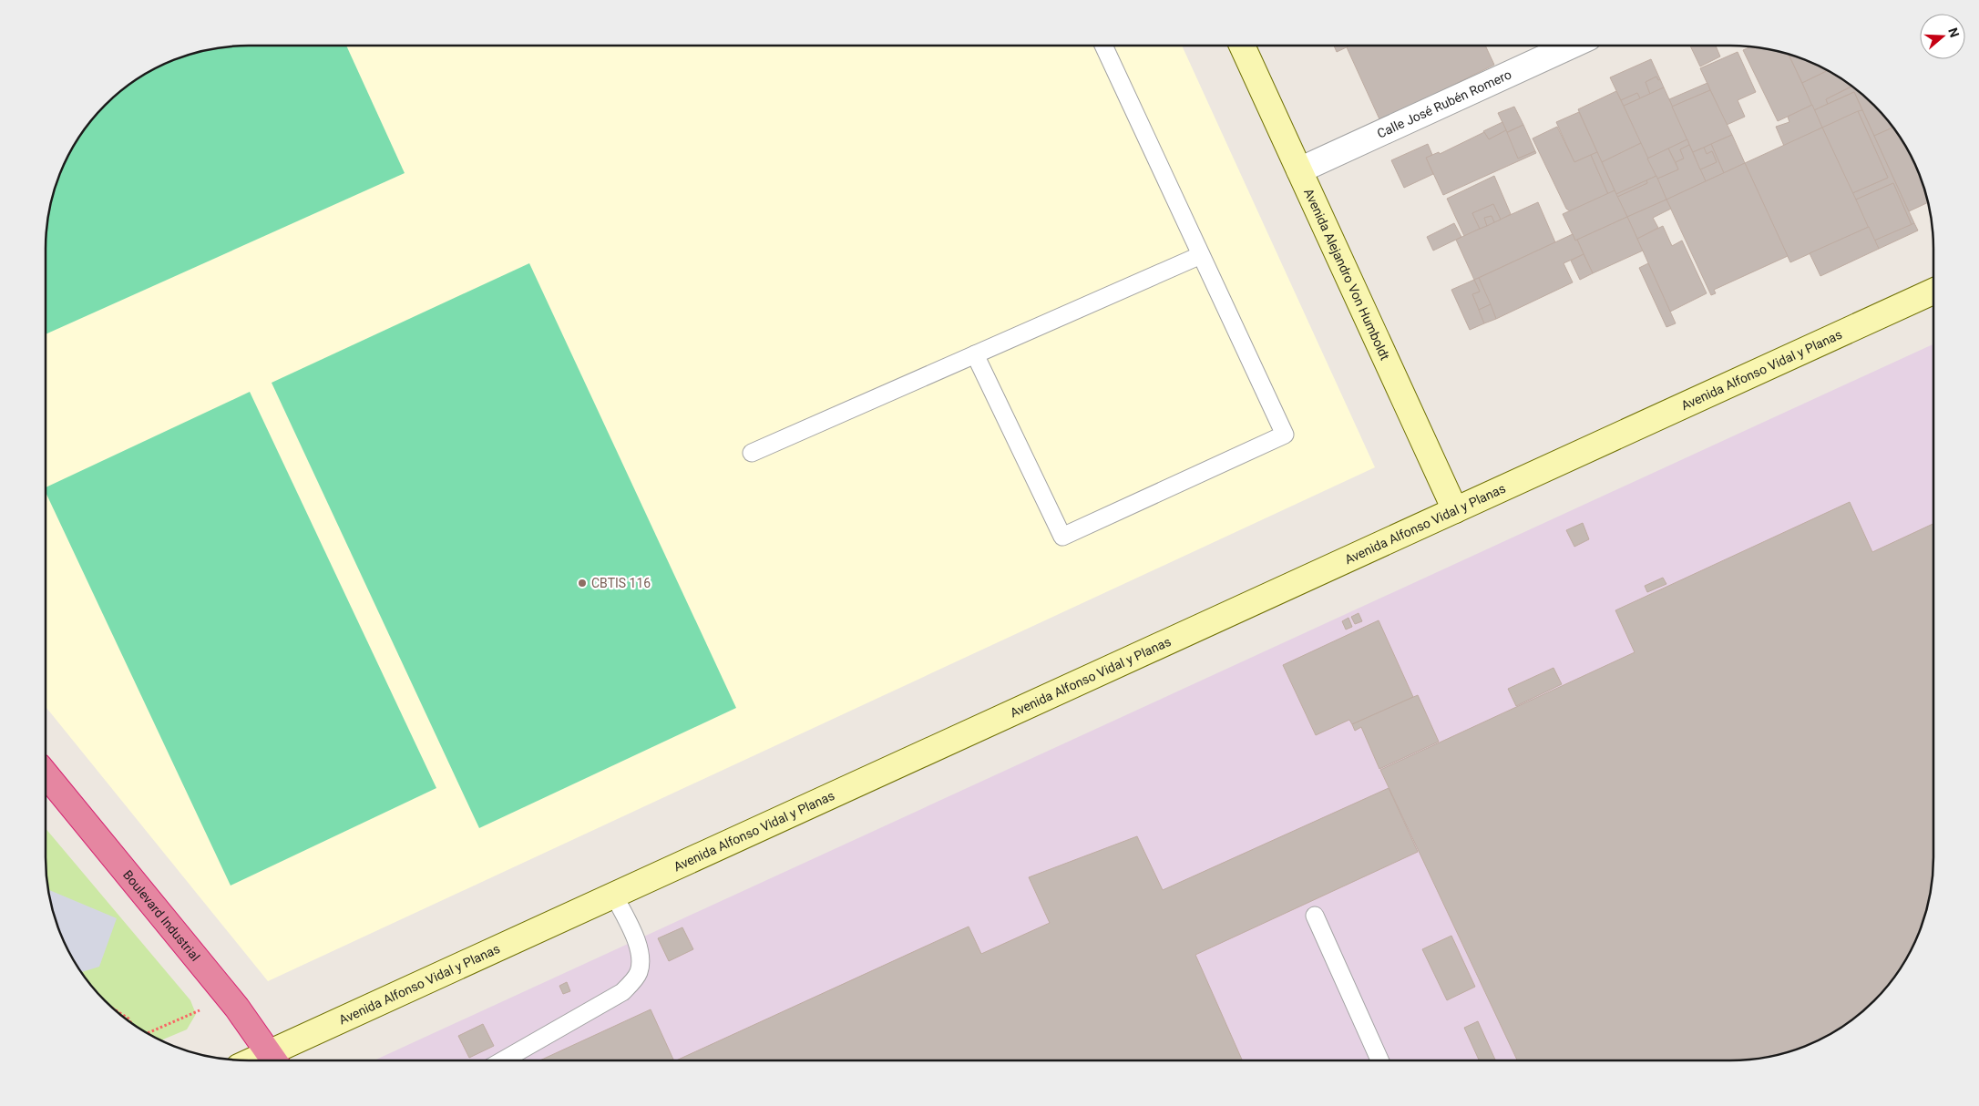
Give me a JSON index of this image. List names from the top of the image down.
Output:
{
  "streets": {
    "highway": ["Boulevard Industrial"],
    "main road": ["Avenida Alejandro Von Humboldt", "Avenida Alfonso Vidal y Planas"],
    "street": ["Calle José Rubén Romero"]
  },
  "crossings": [
    ["Calle José Rubén Romero", "Avenida Alejandro Von Humboldt"],
    ["Avenida Alejandro Von Humboldt", "Avenida Alfonso Vidal y Planas"],
    ["Avenida Alfonso Vidal y Planas", "Boulevard Industrial"]
  ],
  "places": ["CBTIS 116"],
  "north": "right"
}
